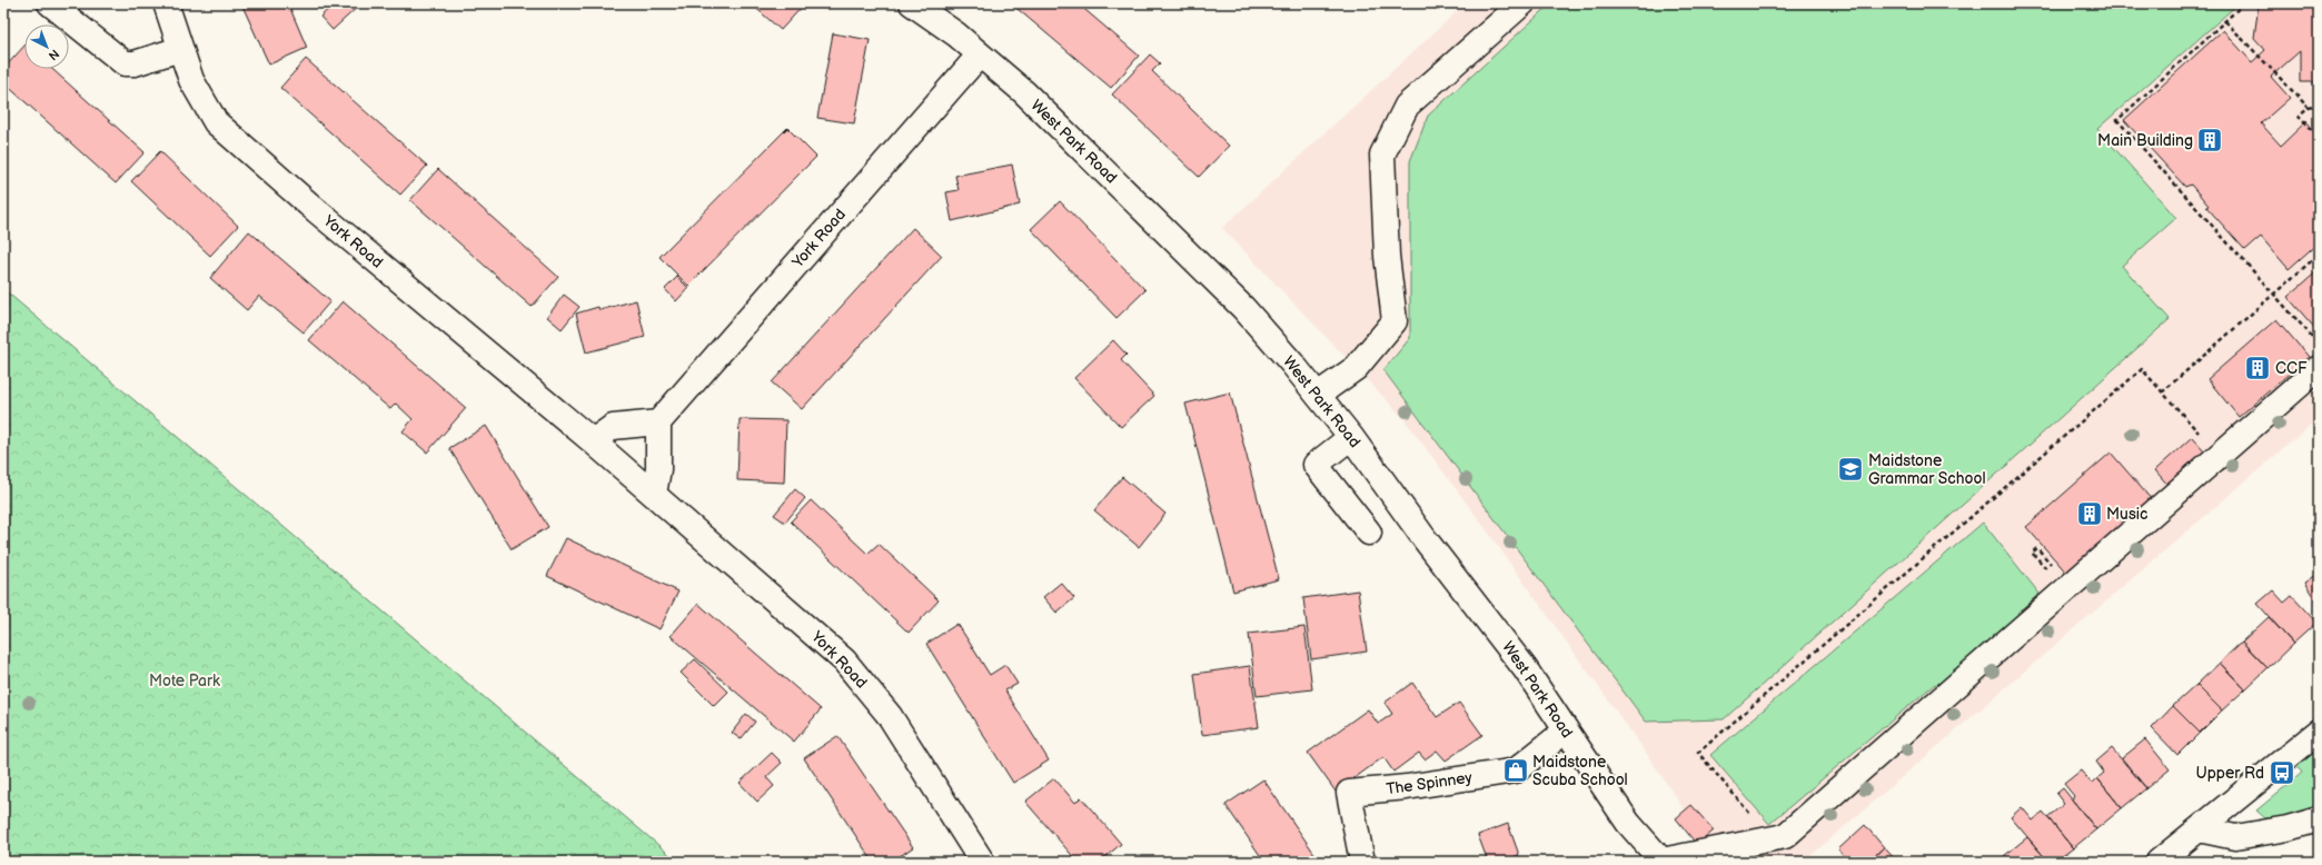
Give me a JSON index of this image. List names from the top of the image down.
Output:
{
  "streets": {
    "street": ["West Park Road", "York Road", "The Spinney"]
  },
  "crossings": [
    ["West Park Road", "York Road"],
    ["West Park Road", "The Spinney"]
  ],
  "parks": ["Mote Park"],
  "places": {
    "building": ["Main Building", "CCF", "Music"],
    "school or university": ["Maidstone Grammar School"],
    "shop": ["Maidstone Scuba School"],
    "bus stop": ["Upper Rd"]
  },
  "north": "bottom right"
}
